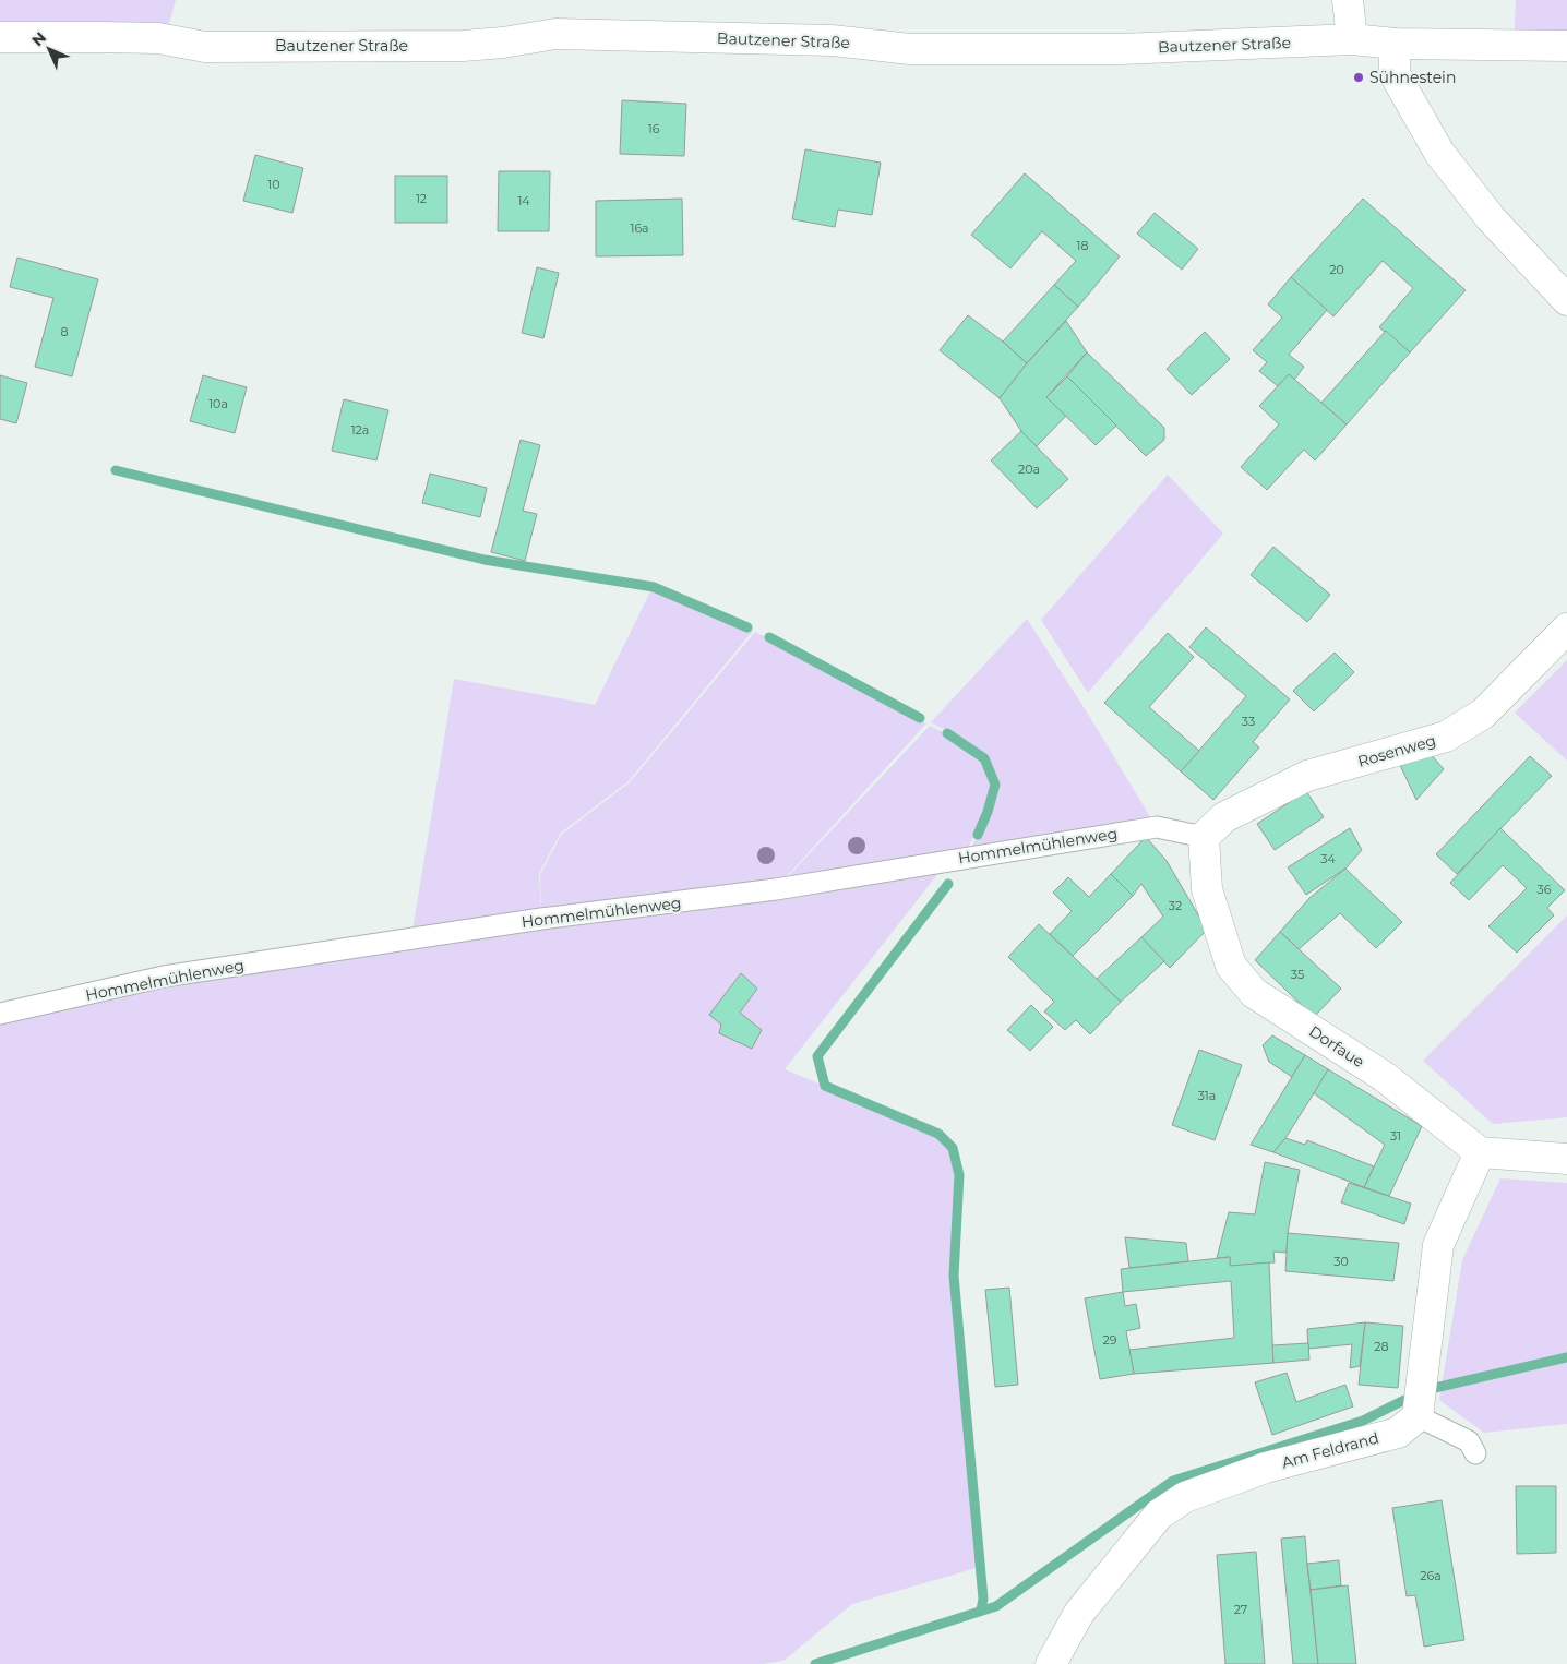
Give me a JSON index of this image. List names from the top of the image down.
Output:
{
  "streets": {
    "street": [
      "Bautzener Straße",
      "Rosenweg",
      "Dorfaue",
      "Am Feldrand"
    ],
    "lane": ["Hommelmühlenweg"]
  },
  "crossings": [
    ["Rosenweg", "Hommelmühlenweg"],
    ["Rosenweg", "Dorfaue"],
    ["Hommelmühlenweg", "Dorfaue"]
  ],
  "places": ["Sühnestein"],
  "house_numbers": [
    "16",
    "10",
    "12",
    "14",
    "16a",
    "18",
    "20",
    "8",
    "10a",
    "12a",
    "20a",
    "33",
    "34",
    "36",
    "32",
    "35",
    "31a",
    "31",
    "30",
    "29",
    "28",
    "26a",
    "27"
  ],
  "north": "top left"
}
